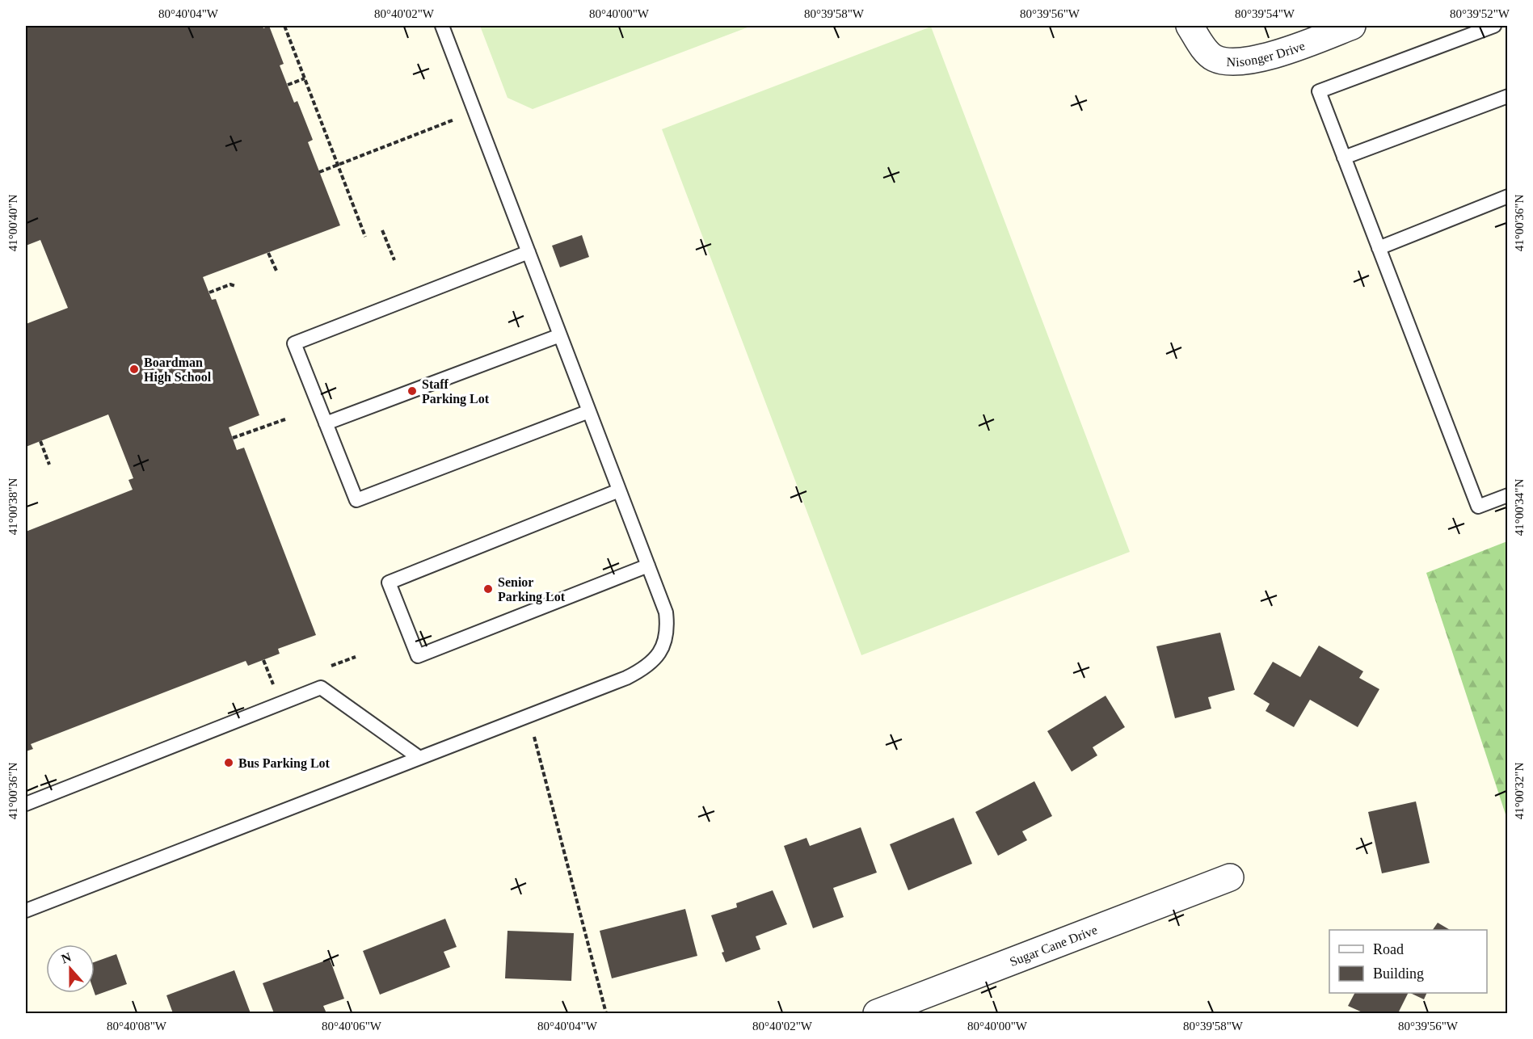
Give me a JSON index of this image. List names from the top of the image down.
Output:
{
  "streets": {
    "street": ["Nisonger Drive", "Sugar Cane Drive"]
  },
  "places": [
    "Boardman High School",
    "Staff Parking Lot",
    "Senior Parking Lot",
    "Bus Parking Lot"
  ],
  "legend": ["Road", "Building"],
  "north": "top",
  "coordinates": [
    "80°40'04\"W",
    "80°40'02\"W",
    "80°40'00\"W",
    "80°39'58\"W",
    "80°39'56\"W",
    "80°39'54\"W",
    "80°39'52\"W",
    "41°00'40\"N",
    "41°00'36\"N",
    "41°00'38\"N",
    "41°00'34\"N",
    "41°00'32\"N",
    "80°40'08\"W",
    "80°40'06\"W"
  ]
}
